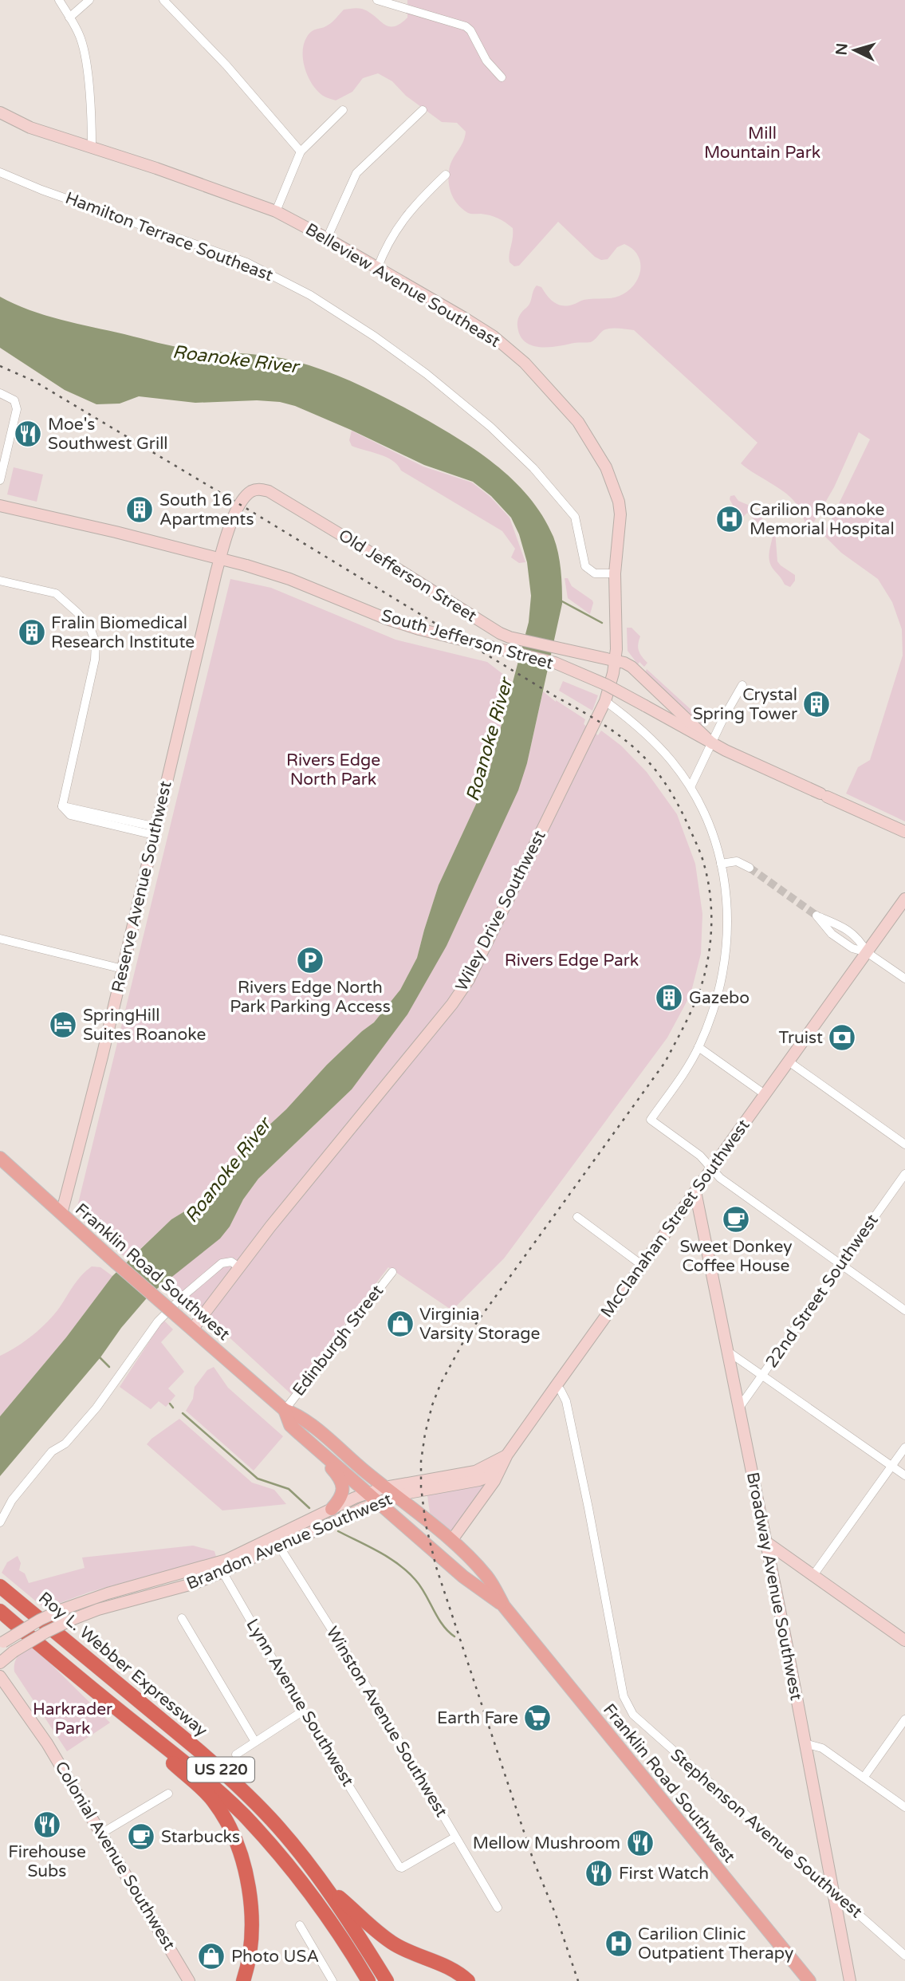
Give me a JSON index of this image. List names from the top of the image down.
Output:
{
  "streets": {
    "highway": ["Roy L. Webber Expressway", "US 220"],
    "main road": [
      "Belleview Avenue Southeast",
      "Old Jefferson Street",
      "South Jefferson Street",
      "Reserve Avenue Southwest",
      "Wiley Drive Southwest",
      "McClanahan Street Southwest",
      "Franklin Road Southwest",
      "Brandon Avenue Southwest",
      "Broadway Avenue Southwest",
      "Colonial Avenue Southwest"
    ],
    "street": [
      "Hamilton Terrace Southeast",
      "22nd Street Southwest",
      "Edinburgh Street",
      "Lynn Avenue Southwest",
      "Winston Avenue Southwest",
      "Stephenson Avenue Southwest"
    ]
  },
  "crossings": [
    ["Hamilton Terrace Southeast", "Belleview Avenue Southeast"],
    ["Belleview Avenue Southeast", "Old Jefferson Street"],
    ["Belleview Avenue Southeast", "Wiley Drive Southwest"],
    ["Old Jefferson Street", "South Jefferson Street"],
    ["Old Jefferson Street", "Reserve Avenue Southwest"],
    ["Old Jefferson Street", "Wiley Drive Southwest"],
    ["South Jefferson Street", "Reserve Avenue Southwest"],
    ["Reserve Avenue Southwest", "Franklin Road Southwest"],
    ["Wiley Drive Southwest", "Franklin Road Southwest"],
    ["McClanahan Street Southwest", "Franklin Road Southwest"],
    ["McClanahan Street Southwest", "Brandon Avenue Southwest"],
    ["McClanahan Street Southwest", "Broadway Avenue Southwest"],
    ["McClanahan Street Southwest", "Stephenson Avenue Southwest"],
    ["Franklin Road Southwest", "Edinburgh Street"],
    ["Franklin Road Southwest", "Brandon Avenue Southwest"],
    ["22nd Street Southwest", "Broadway Avenue Southwest"],
    ["Brandon Avenue Southwest", "Lynn Avenue Southwest"],
    ["Brandon Avenue Southwest", "Winston Avenue Southwest"],
    ["Broadway Avenue Southwest", "Stephenson Avenue Southwest"],
    ["Lynn Avenue Southwest", "Winston Avenue Southwest"]
  ],
  "water": ["Roanoke River"],
  "parks": [
    "Mill Mountain Park",
    "Rivers Edge North Park",
    "Rivers Edge Park",
    "Harkrader Park"
  ],
  "places": {
    "restaurant": [
      "Moe's Southwest Grill",
      "Firehouse Subs",
      "Mellow Mushroom",
      "First Watch"
    ],
    "building": [
      "South 16 Apartments",
      "Fralin Biomedical Research Institute",
      "Crystal Spring Tower",
      "Gazebo"
    ],
    "hospital": ["Carilion Roanoke Memorial Hospital", "Carilion Clinic Outpatient Therapy"],
    "parking": ["Rivers Edge North Park Parking Access"],
    "hotel": ["SpringHill Suites Roanoke"],
    "bank": ["Truist"],
    "cafe": ["Sweet Donkey Coffee House", "Starbucks"],
    "shop": ["Virginia Varsity Storage", "Photo USA"],
    "supermarket": ["Earth Fare"]
  },
  "north": "left"
}
